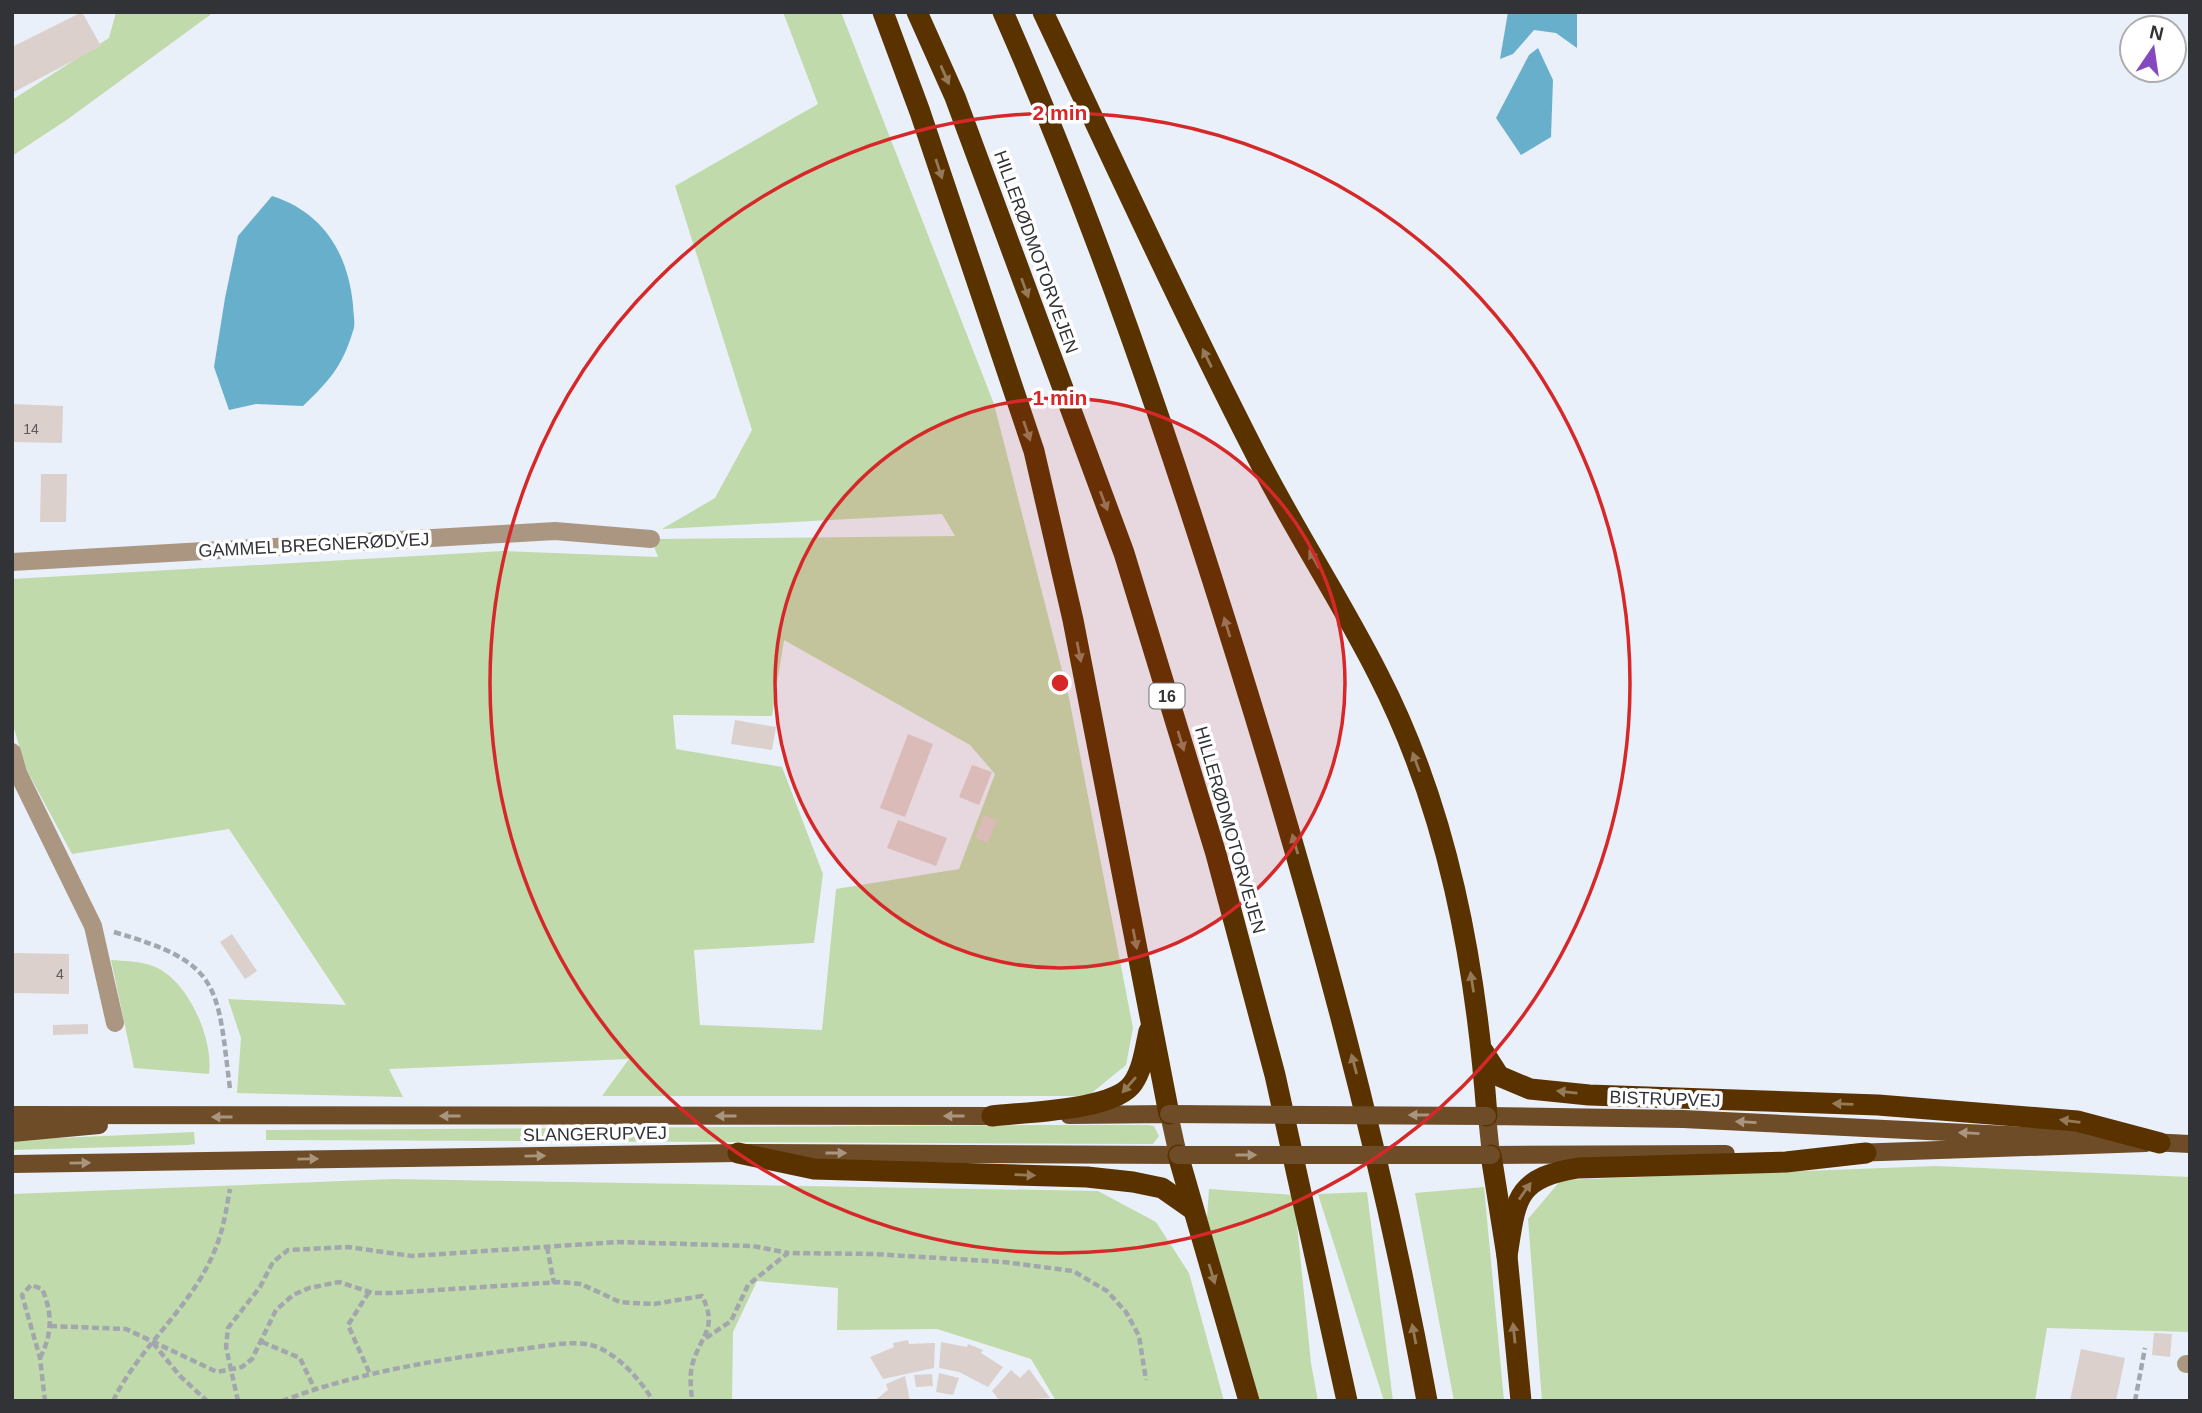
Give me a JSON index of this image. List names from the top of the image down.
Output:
{
  "streets": {
    "highway": ["HILLERØDMOTORVEJEN", "16"],
    "main road": ["BISTRUPVEJ", "SLANGERUPVEJ"],
    "street": ["GAMMEL BREGNERØDVEJ"]
  },
  "crossings": [
    ["BISTRUPVEJ", "SLANGERUPVEJ"]
  ],
  "house_numbers": ["14", "4"],
  "north": "top",
  "rings": ["2 min", "1 min"]
}
